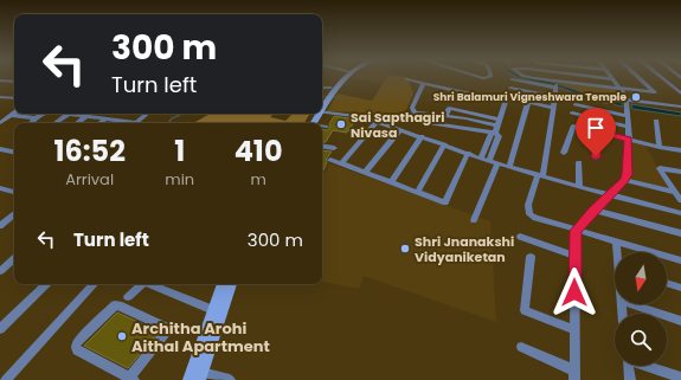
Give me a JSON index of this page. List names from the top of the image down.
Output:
{
  "places": [
    "Shri Balamuri Vigneshwara Temple",
    "Sai Sapthagiri Nivasa",
    "Shri Jnanakshi Vidyaniketan",
    "Architha Arohi Aithal Apartment"
  ],
  "north": "bottom",
  "page": {
    "turn": ["300 m", "Turn left"],
    "eta": [
      "16:52",
      "Arrival",
      "1",
      "min",
      "410",
      "m"
    ],
    "list": [
      {
        "name": "Turn left",
        "value": "300 m"
      }
    ]
  }
}
